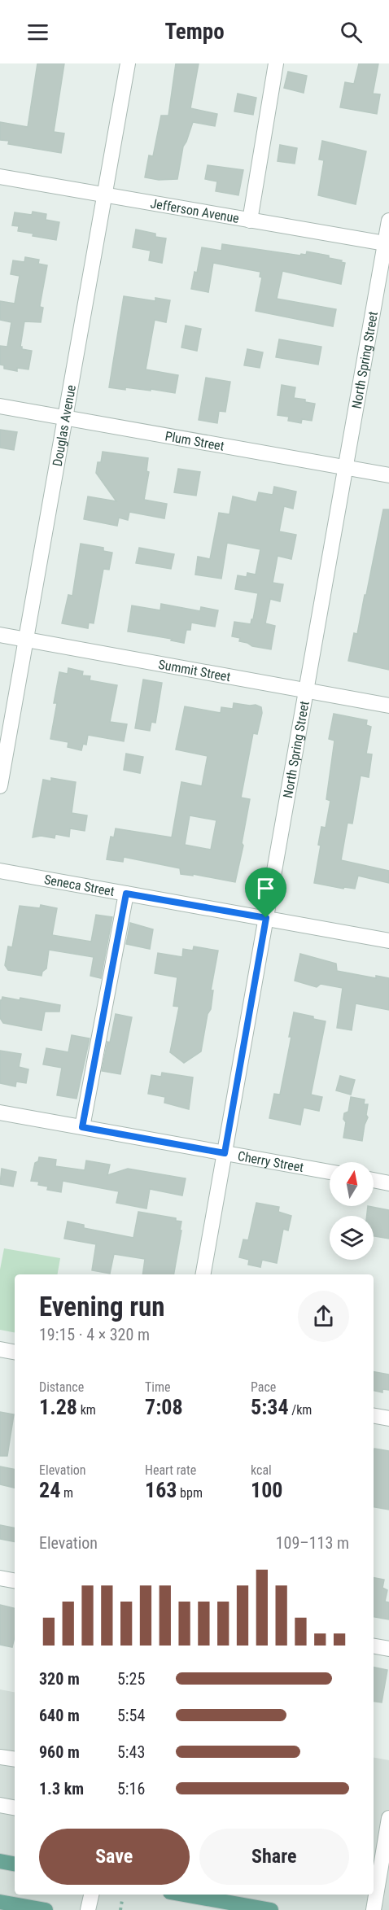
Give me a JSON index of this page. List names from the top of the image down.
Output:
{
  "streets": {
    "street": [
      "Jefferson Avenue",
      "North Spring Street",
      "Douglas Avenue",
      "Plum Street",
      "Summit Street",
      "Seneca Street",
      "Cherry Street"
    ]
  },
  "crossings": [
    ["Jefferson Avenue", "North Spring Street"],
    ["Jefferson Avenue", "Douglas Avenue"],
    ["North Spring Street", "Plum Street"],
    ["North Spring Street", "Summit Street"],
    ["North Spring Street", "Seneca Street"],
    ["North Spring Street", "Cherry Street"],
    ["Douglas Avenue", "Plum Street"],
    ["Douglas Avenue", "Summit Street"]
  ],
  "north": "top",
  "page": {
    "header": "Tempo",
    "heading": ["Evening run", "19:15 · 4 × 320 m"],
    "stats": [
      ["Distance", "1.28 km"],
      ["Time", "7:08"],
      ["Pace", "5:34 /km"],
      ["Elevation", "24 m"],
      ["Heart rate", "163 bpm"],
      ["kcal", "100"]
    ],
    "chart": ["Elevation", "109–113 m"],
    "list": [
      {
        "name": "320 m",
        "note": "5:25"
      },
      {
        "name": "640 m",
        "note": "5:54"
      },
      {
        "name": "960 m",
        "note": "5:43"
      },
      {
        "name": "1.3 km",
        "note": "5:16"
      }
    ],
    "buttons": ["Save", "Share"]
  }
}
